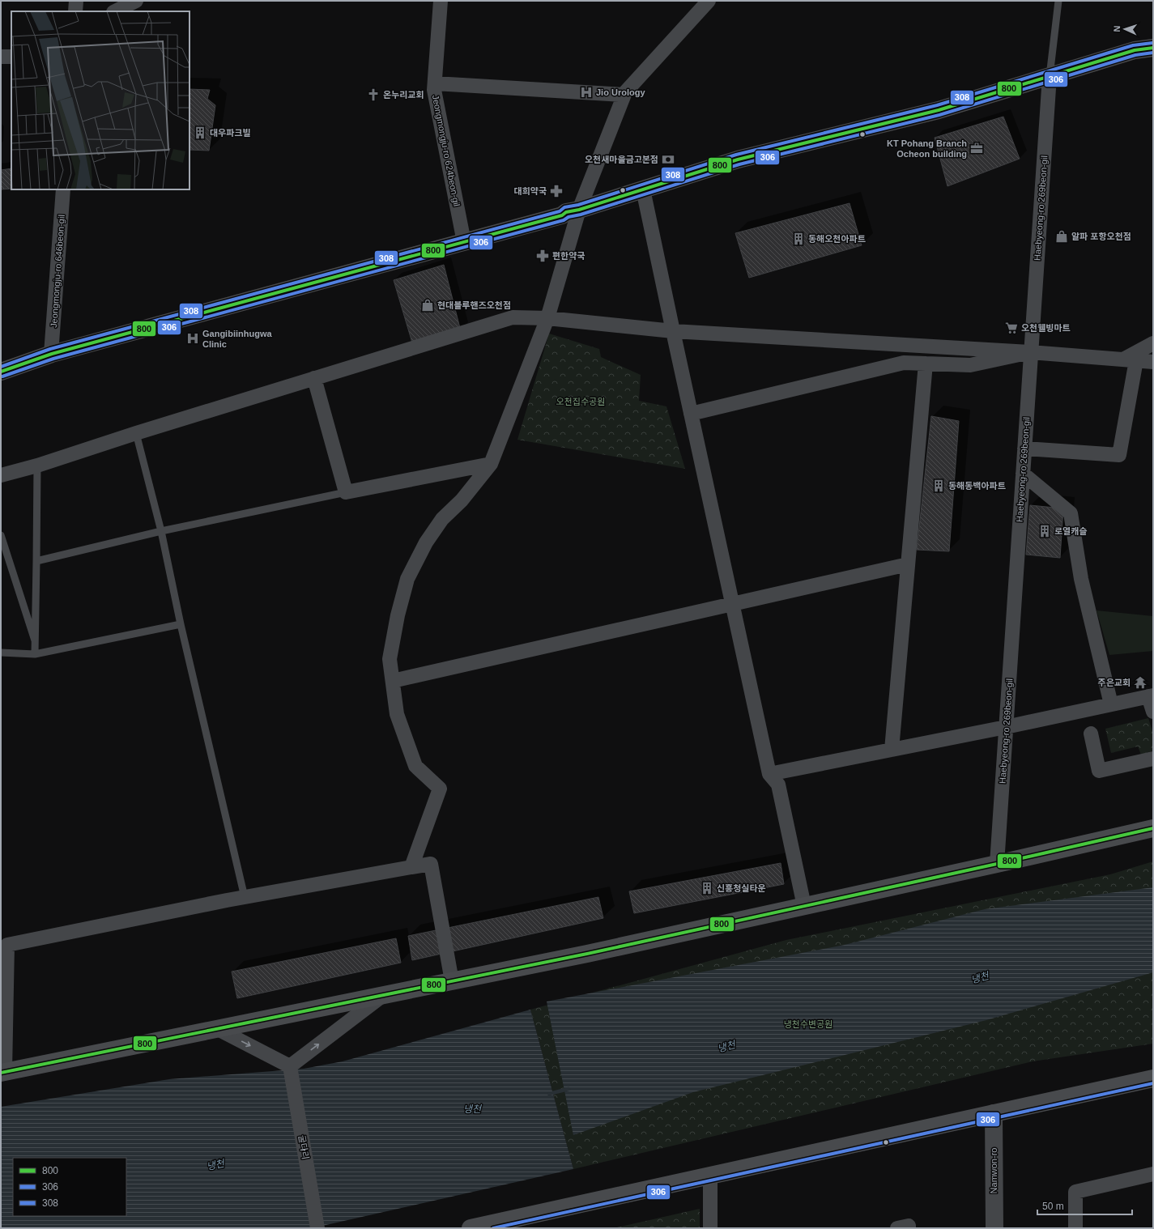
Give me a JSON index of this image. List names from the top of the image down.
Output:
{
  "streets": {
    "street": [
      "Jeongmongju-ro 624beon-gil",
      "Haebyeong-ro 269beon-gil",
      "Jeongmongju-ro 646beon-gil",
      "굴다리",
      "Namwon-ro"
    ]
  },
  "water": ["냉천"],
  "parks": ["오천집수공원", "냉천수변공원"],
  "places": {
    "hospital": ["Jio Urology", "Gangibiinhugwa Clinic"],
    "church": ["온누리교회"],
    "building": [
      "대우파크빌",
      "동해오천아파트",
      "동해동백아파트",
      "로열캐슬",
      "신흥청실타운"
    ],
    "office": ["KT Pohang Branch Ocheon building"],
    "bank": ["오천새마을금고본점"],
    "pharmacy": ["대희약국", "편한약국"],
    "shop": ["알파 포항오천점", "현대블루핸즈오천점"],
    "supermarket": ["오천웰빙마트"],
    "temple": ["주은교회"]
  },
  "lines": ["transit line 308", "transit line 800", "transit line 306"],
  "legend": ["800", "306", "308"],
  "scale_bar": "50 m",
  "north": "left"
}
